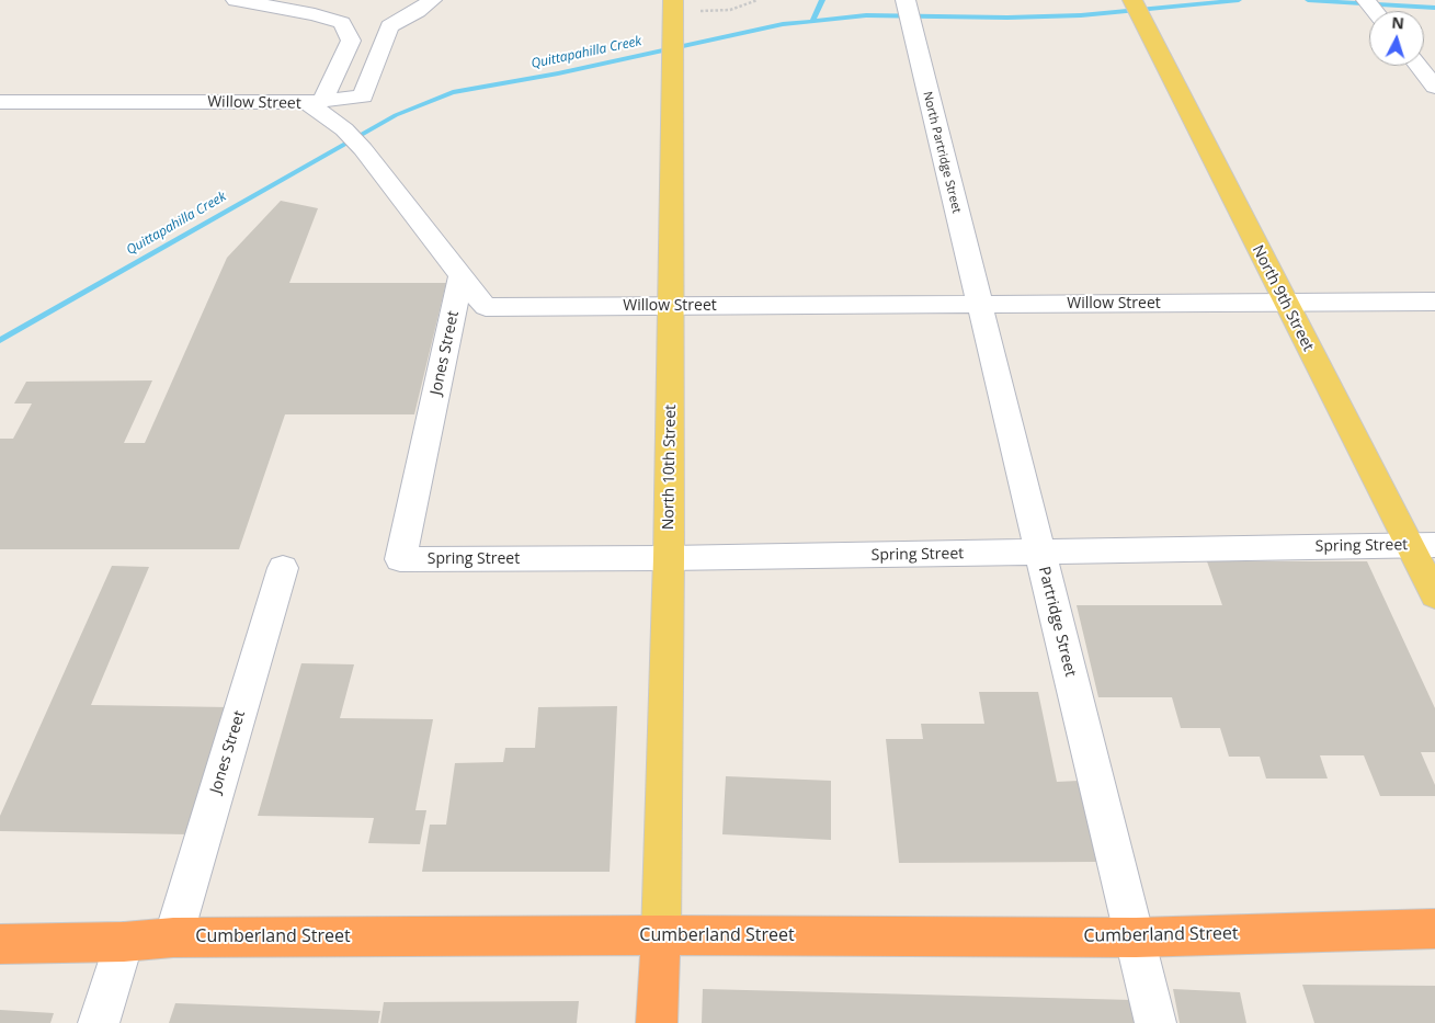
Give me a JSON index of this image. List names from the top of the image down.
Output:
{
  "streets": {
    "highway": ["Cumberland Street"],
    "main road": ["North 9th Street", "North 10th Street"],
    "street": [
      "Willow Street",
      "North Partridge Street",
      "Jones Street",
      "Spring Street",
      "Partridge Street"
    ]
  },
  "crossings": [
    ["Willow Street", "North Partridge Street"],
    ["Willow Street", "North 9th Street"],
    ["Willow Street", "Jones Street"],
    ["Willow Street", "North 10th Street"],
    ["Willow Street", "Partridge Street"],
    ["North Partridge Street", "Partridge Street"],
    ["North 9th Street", "Spring Street"],
    ["Jones Street", "Spring Street"],
    ["Jones Street", "Cumberland Street"],
    ["North 10th Street", "Spring Street"],
    ["North 10th Street", "Cumberland Street"],
    ["Spring Street", "Partridge Street"],
    ["Partridge Street", "Cumberland Street"]
  ],
  "water": ["Quittapahilla Creek"],
  "north": "top"
}
